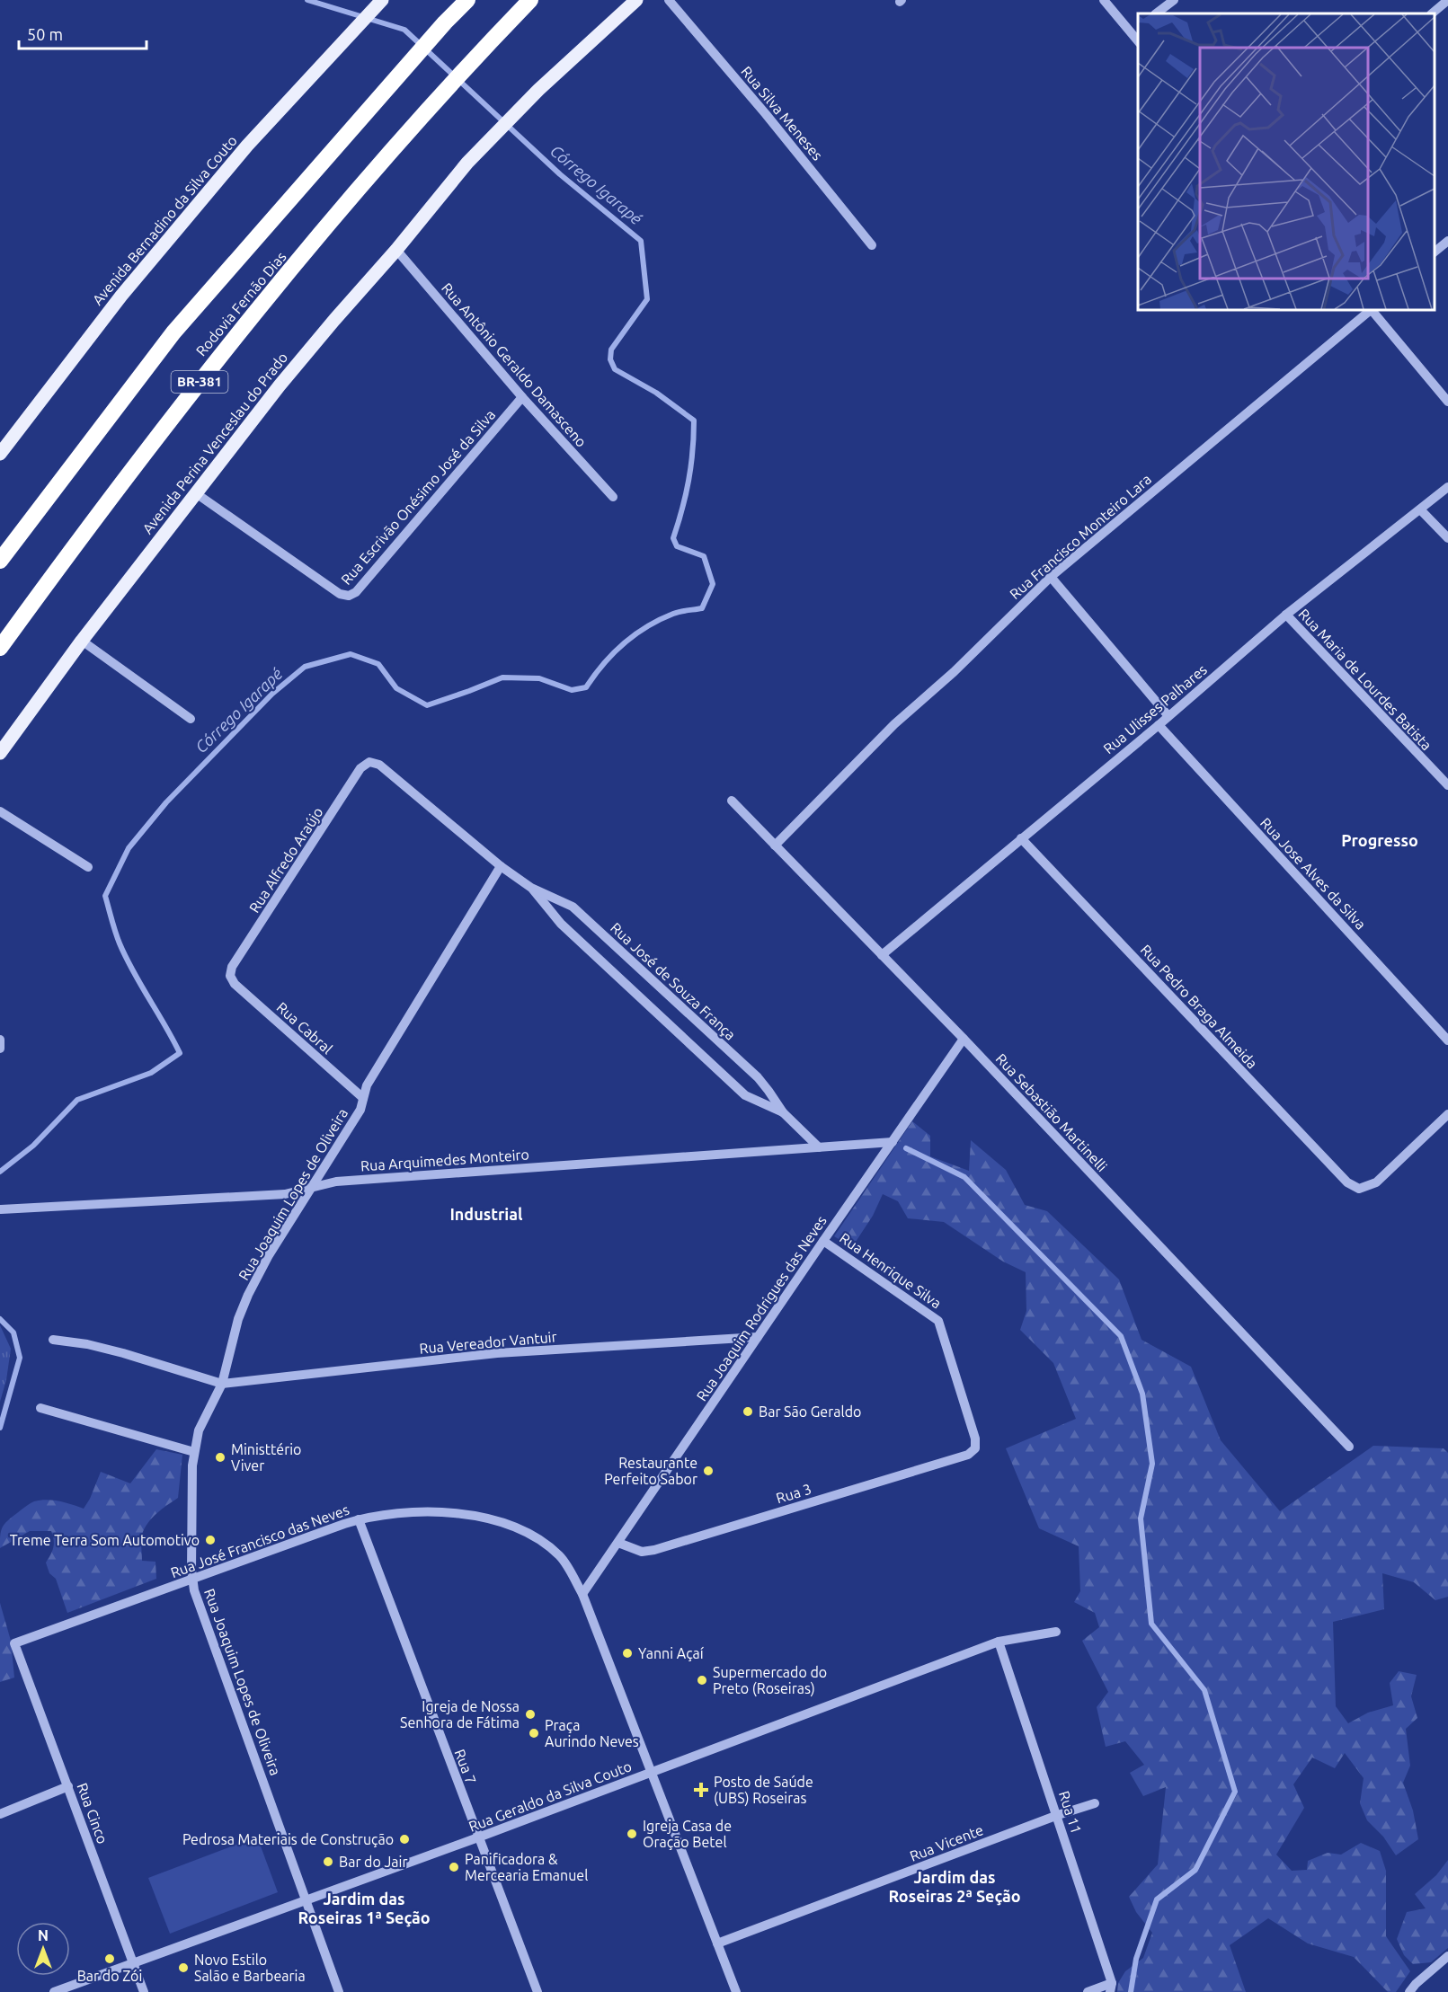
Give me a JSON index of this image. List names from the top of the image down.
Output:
{
  "streets": {
    "highway": ["Rodovia Fernão Dias", "BR-381"],
    "main road": ["Avenida Bernadino da Silva Couto", "Avenida Perina Venceslau do Prado"],
    "street": [
      "Rua Silva Meneses",
      "Rua Antônio Geraldo Damasceno",
      "Rua Escrivão Onésimo José da Silva",
      "Rua Francisco Monteiro Lara",
      "Rua Maria de Lourdes Batista",
      "Rua Ulisses Palhares",
      "Rua Alfredo Araújo",
      "Rua Jose Alves da Silva",
      "Rua José de Souza França",
      "Rua Pedro Braga Almeida",
      "Rua Cabral",
      "Rua Sebastião Martinelli",
      "Rua Arquimedes Monteiro",
      "Rua Joaquim Lopes de Oliveira",
      "Rua Henrique Silva",
      "Rua Joaquim Rodrigues das Neves",
      "Rua Vereador Vantuir",
      "Rua 3",
      "Rua José Francisco das Neves",
      "Rua 7",
      "Rua Geraldo da Silva Couto",
      "Rua 11",
      "Rua Cinco",
      "Rua Vicente"
    ]
  },
  "crossings": [
    ["Rua Antônio Geraldo Damasceno", "Avenida Perina Venceslau do Prado"],
    ["Rua Antônio Geraldo Damasceno", "Rua Escrivão Onésimo José da Silva"],
    ["Avenida Perina Venceslau do Prado", "Rua Escrivão Onésimo José da Silva"],
    ["Rua Francisco Monteiro Lara", "Rua Sebastião Martinelli"],
    ["Rua Maria de Lourdes Batista", "Rua Ulisses Palhares"],
    ["Rua Ulisses Palhares", "Rua Jose Alves da Silva"],
    ["Rua Ulisses Palhares", "Rua Pedro Braga Almeida"],
    ["Rua Ulisses Palhares", "Rua Sebastião Martinelli"],
    ["Rua Alfredo Araújo", "Rua José de Souza França"],
    ["Rua Alfredo Araújo", "Rua Cabral"],
    ["Rua José de Souza França", "Rua Arquimedes Monteiro"],
    ["Rua José de Souza França", "Rua Joaquim Lopes de Oliveira"],
    ["Rua Cabral", "Rua Joaquim Lopes de Oliveira"],
    ["Rua Sebastião Martinelli", "Rua Joaquim Rodrigues das Neves"],
    ["Rua Arquimedes Monteiro", "Rua Joaquim Lopes de Oliveira"],
    ["Rua Arquimedes Monteiro", "Rua Joaquim Rodrigues das Neves"],
    ["Rua Joaquim Lopes de Oliveira", "Rua Vereador Vantuir"],
    ["Rua Joaquim Lopes de Oliveira", "Rua José Francisco das Neves"],
    ["Rua Joaquim Lopes de Oliveira", "Rua Geraldo da Silva Couto"],
    ["Rua Henrique Silva", "Rua Joaquim Rodrigues das Neves"],
    ["Rua Henrique Silva", "Rua 3"],
    ["Rua Joaquim Rodrigues das Neves", "Rua Vereador Vantuir"],
    ["Rua Joaquim Rodrigues das Neves", "Rua 3"],
    ["Rua Joaquim Rodrigues das Neves", "Rua José Francisco das Neves"],
    ["Rua José Francisco das Neves", "Rua 7"],
    ["Rua José Francisco das Neves", "Rua Geraldo da Silva Couto"],
    ["Rua José Francisco das Neves", "Rua Cinco"],
    ["Rua José Francisco das Neves", "Rua Vicente"],
    ["Rua 7", "Rua Geraldo da Silva Couto"],
    ["Rua Geraldo da Silva Couto", "Rua 11"],
    ["Rua Geraldo da Silva Couto", "Rua Cinco"],
    ["Rua 11", "Rua Vicente"]
  ],
  "districts": [
    "Progresso",
    "Industrial",
    "Jardim das Roseiras 2ª Seção",
    "Jardim das Roseiras 1ª Seção"
  ],
  "water": ["Córrego Igarapé"],
  "places": {
    "other": [
      "Bar São Geraldo",
      "Ministtério Viver",
      "Restaurante Perfeito Sabor",
      "Treme Terra Som Automotivo",
      "Yanni Açaí",
      "Supermercado do Preto (Roseiras)",
      "Igreja de Nossa Senhora de Fátima",
      "Praça Aurindo Neves",
      "Igreja Casa de Oração Betel",
      "Pedrosa Materiais de Construção",
      "Bar do Jair",
      "Panificadora & Mercearia Emanuel",
      "Bar do Zói",
      "Novo Estilo Salão e Barbearia"
    ],
    "health": ["Posto de Saúde (UBS) Roseiras"]
  },
  "scale_bar": "50 m",
  "north": "top"
}
